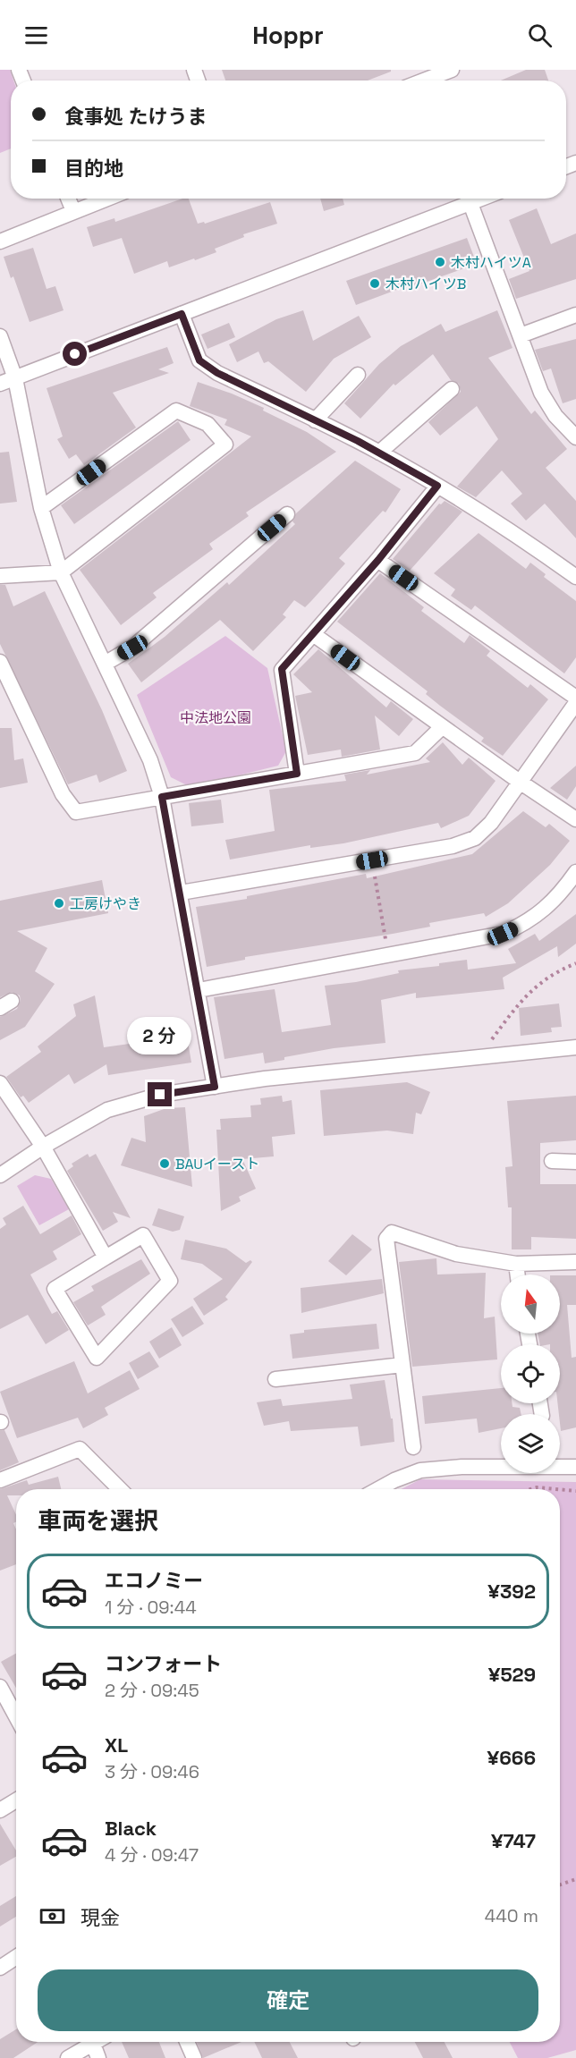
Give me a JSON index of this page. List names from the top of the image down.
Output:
{
  "parks": ["中法地公園"],
  "places": [
    "木村ハイツA",
    "木村ハイツB",
    "工房けやき",
    "BAUイースト"
  ],
  "north": "top",
  "page": {
    "header": "Hoppr",
    "banner": ["食事処 たけうま", "目的地"],
    "bubble": "2 分",
    "heading": "車両を選択",
    "list": [
      {
        "name": "エコノミー",
        "note": "1 分 · 09:44",
        "value": "¥392"
      },
      {
        "name": "コンフォート",
        "note": "2 分 · 09:45",
        "value": "¥529"
      },
      {
        "name": "XL",
        "note": "3 分 · 09:46",
        "value": "¥666"
      },
      {
        "name": "Black",
        "note": "4 分 · 09:47",
        "value": "¥747"
      }
    ],
    "pay": ["現金", "440 m"],
    "buttons": "確定"
  }
}
